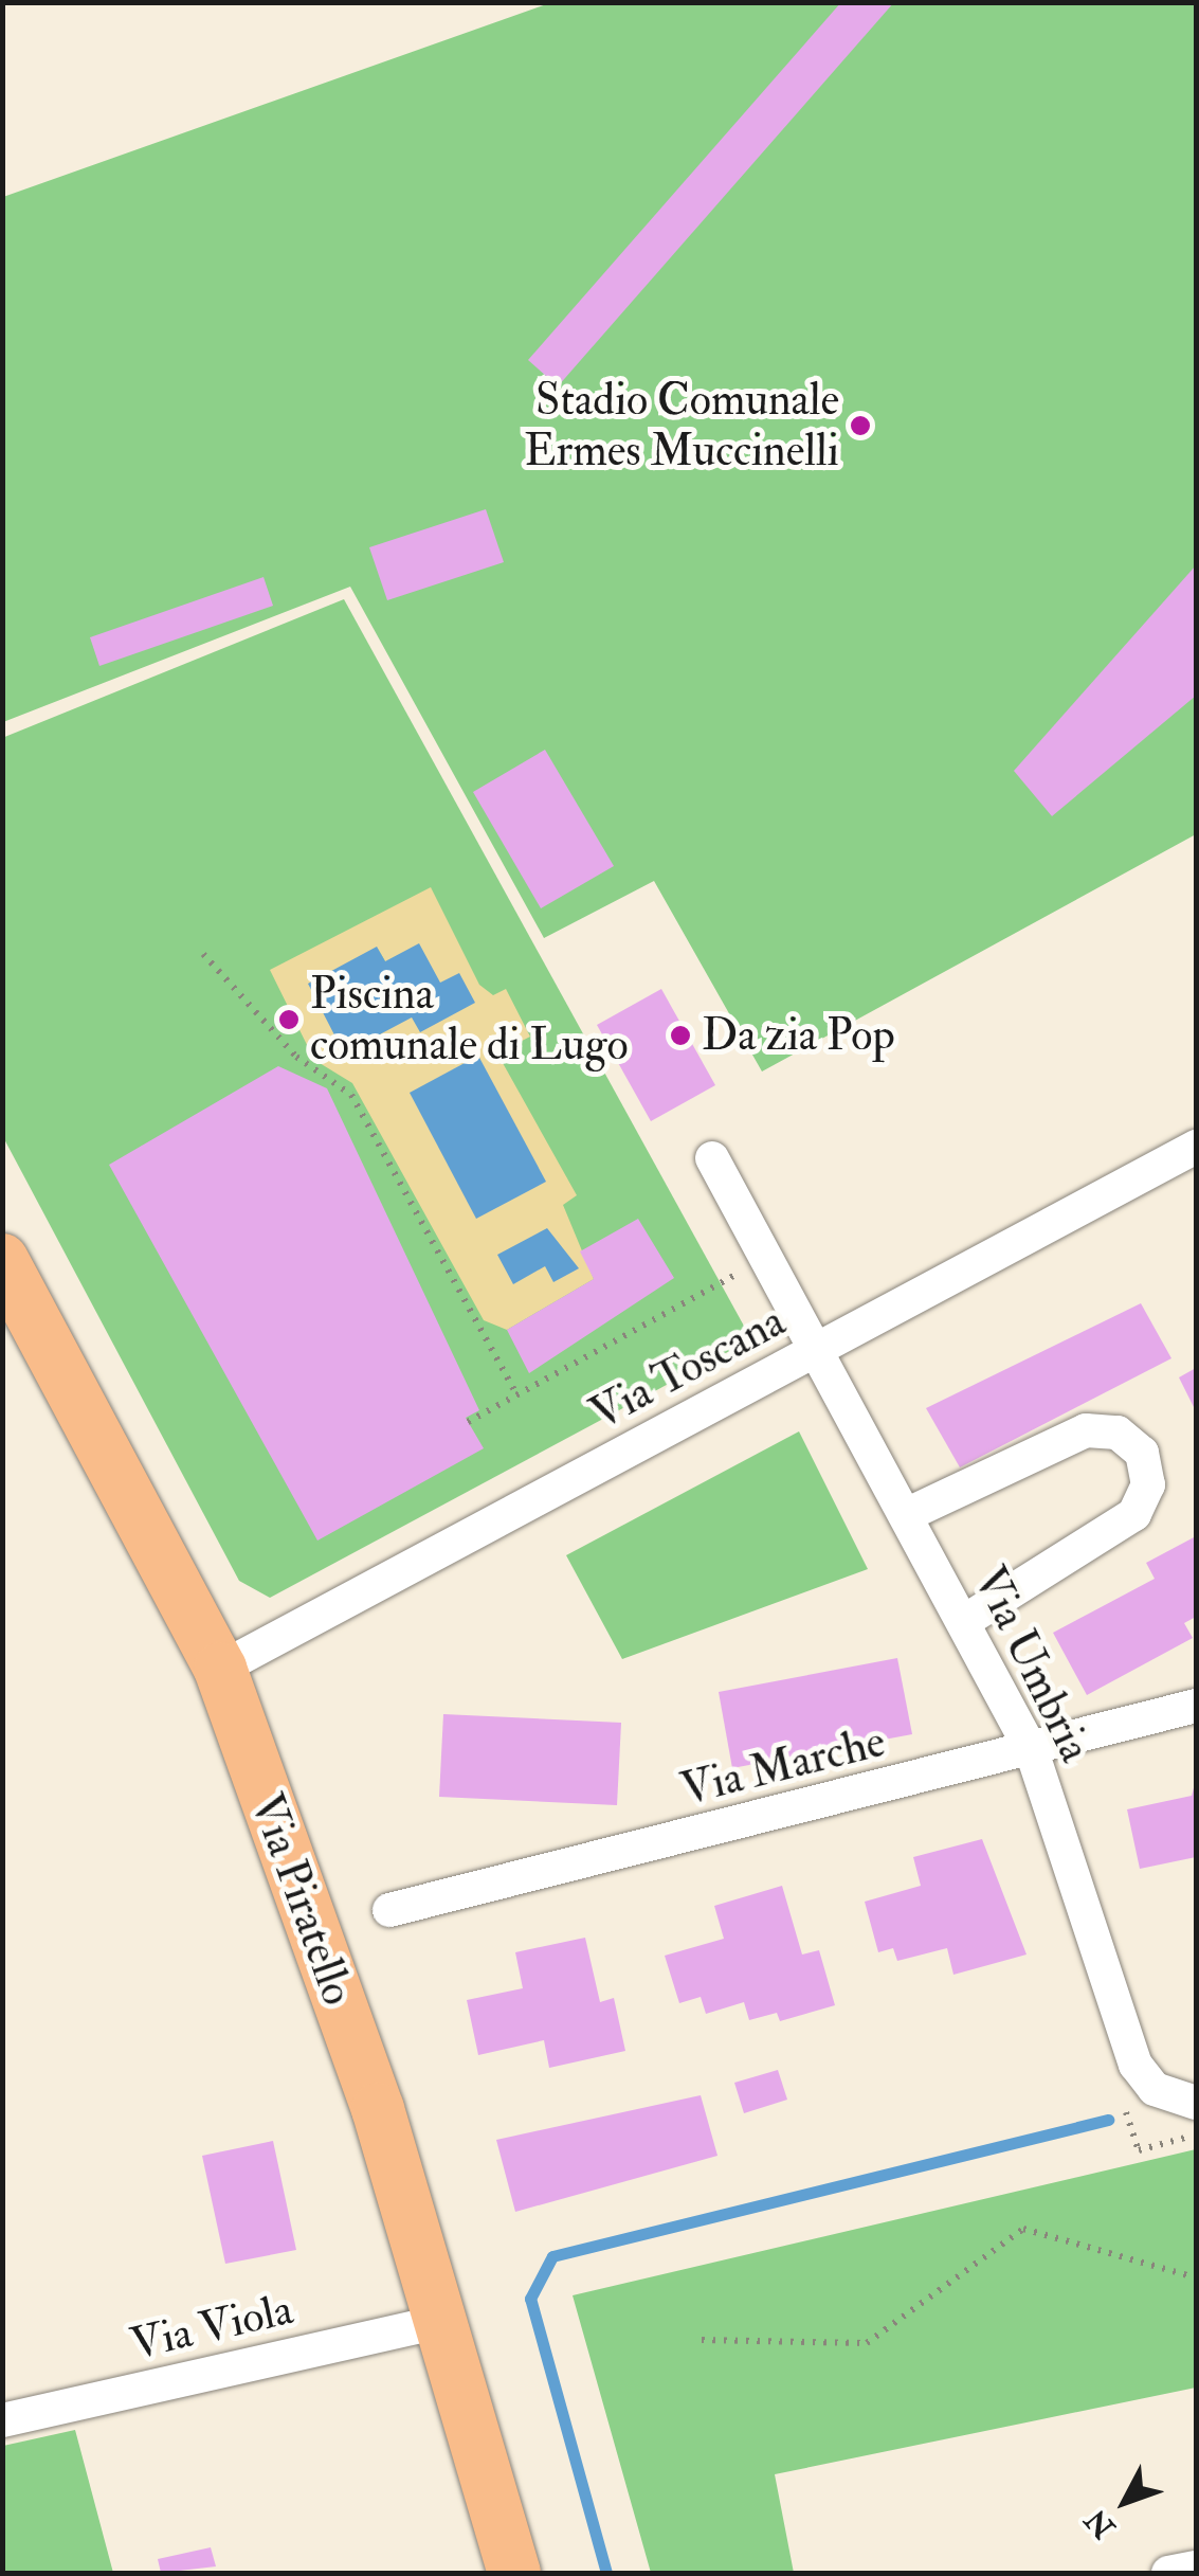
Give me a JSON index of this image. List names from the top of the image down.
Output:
{
  "streets": {
    "main road": ["Via Piratello"],
    "street": [
      "Via Toscana",
      "Via Umbria",
      "Via Marche",
      "Via Viola"
    ]
  },
  "crossings": [
    ["Via Toscana", "Via Umbria"],
    ["Via Toscana", "Via Piratello"],
    ["Via Umbria", "Via Marche"],
    ["Via Piratello", "Via Viola"]
  ],
  "places": ["Stadio Comunale Ermes Muccinelli", "Piscina comunale di Lugo", "Da zia Pop"],
  "north": "bottom left"
}
